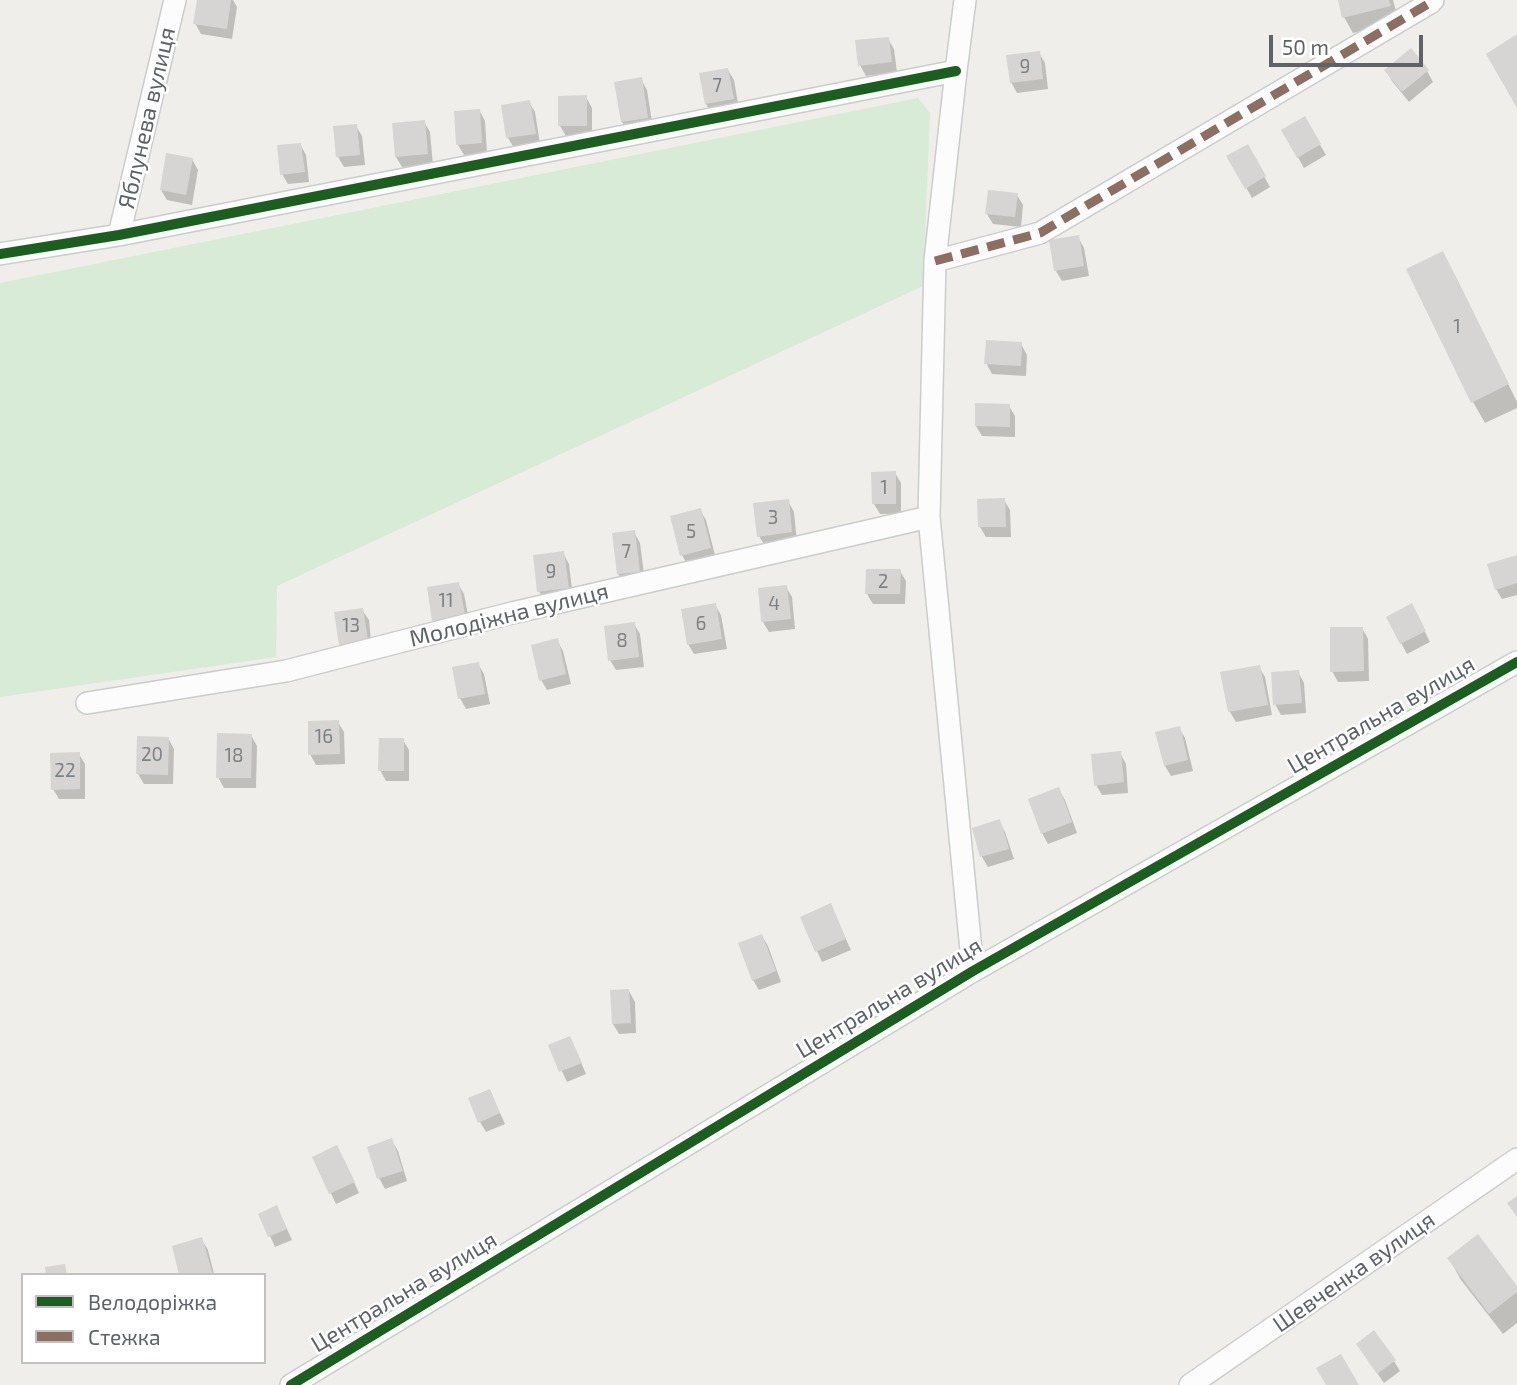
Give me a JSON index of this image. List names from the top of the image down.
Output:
{
  "streets": {
    "street": [
      "Яблунева вулиця",
      "Молодіжна вулиця",
      "Центральна вулиця",
      "Шевченка вулиця"
    ]
  },
  "house_numbers": [
    "9",
    "7",
    "1",
    "1",
    "3",
    "5",
    "7",
    "9",
    "2",
    "11",
    "4",
    "6",
    "13",
    "8",
    "16",
    "20",
    "18",
    "22"
  ],
  "legend": ["Велодоріжка", "Стежка"],
  "scale_bar": "50 m"
}
